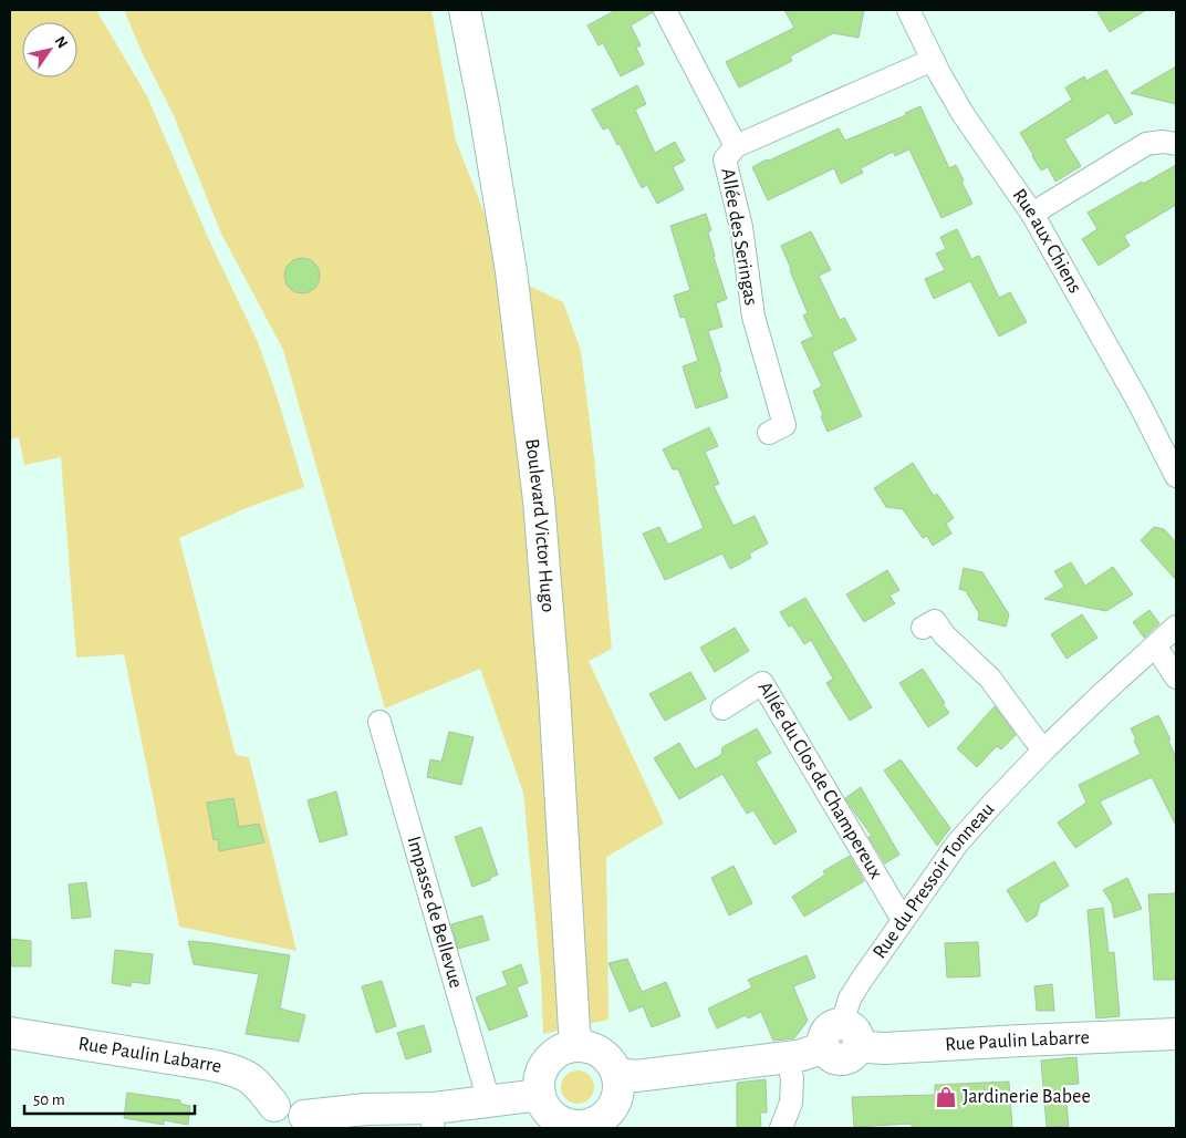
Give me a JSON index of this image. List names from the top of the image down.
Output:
{
  "streets": {
    "main road": ["Boulevard Victor Hugo", "Rue Paulin Labarre"],
    "street": [
      "Allée des Seringas",
      "Rue aux Chiens",
      "Allée du Clos de Champereux",
      "Rue du Pressoir Tonneau",
      "Impasse de Bellevue"
    ]
  },
  "crossings": [
    ["Allée des Seringas", "Rue aux Chiens"],
    ["Boulevard Victor Hugo", "Rue Paulin Labarre"],
    ["Allée du Clos de Champereux", "Rue du Pressoir Tonneau"],
    ["Rue du Pressoir Tonneau", "Rue Paulin Labarre"]
  ],
  "places": {
    "shop": ["Jardinerie Babee"]
  },
  "scale_bar": "50 m",
  "north": "top right"
}
